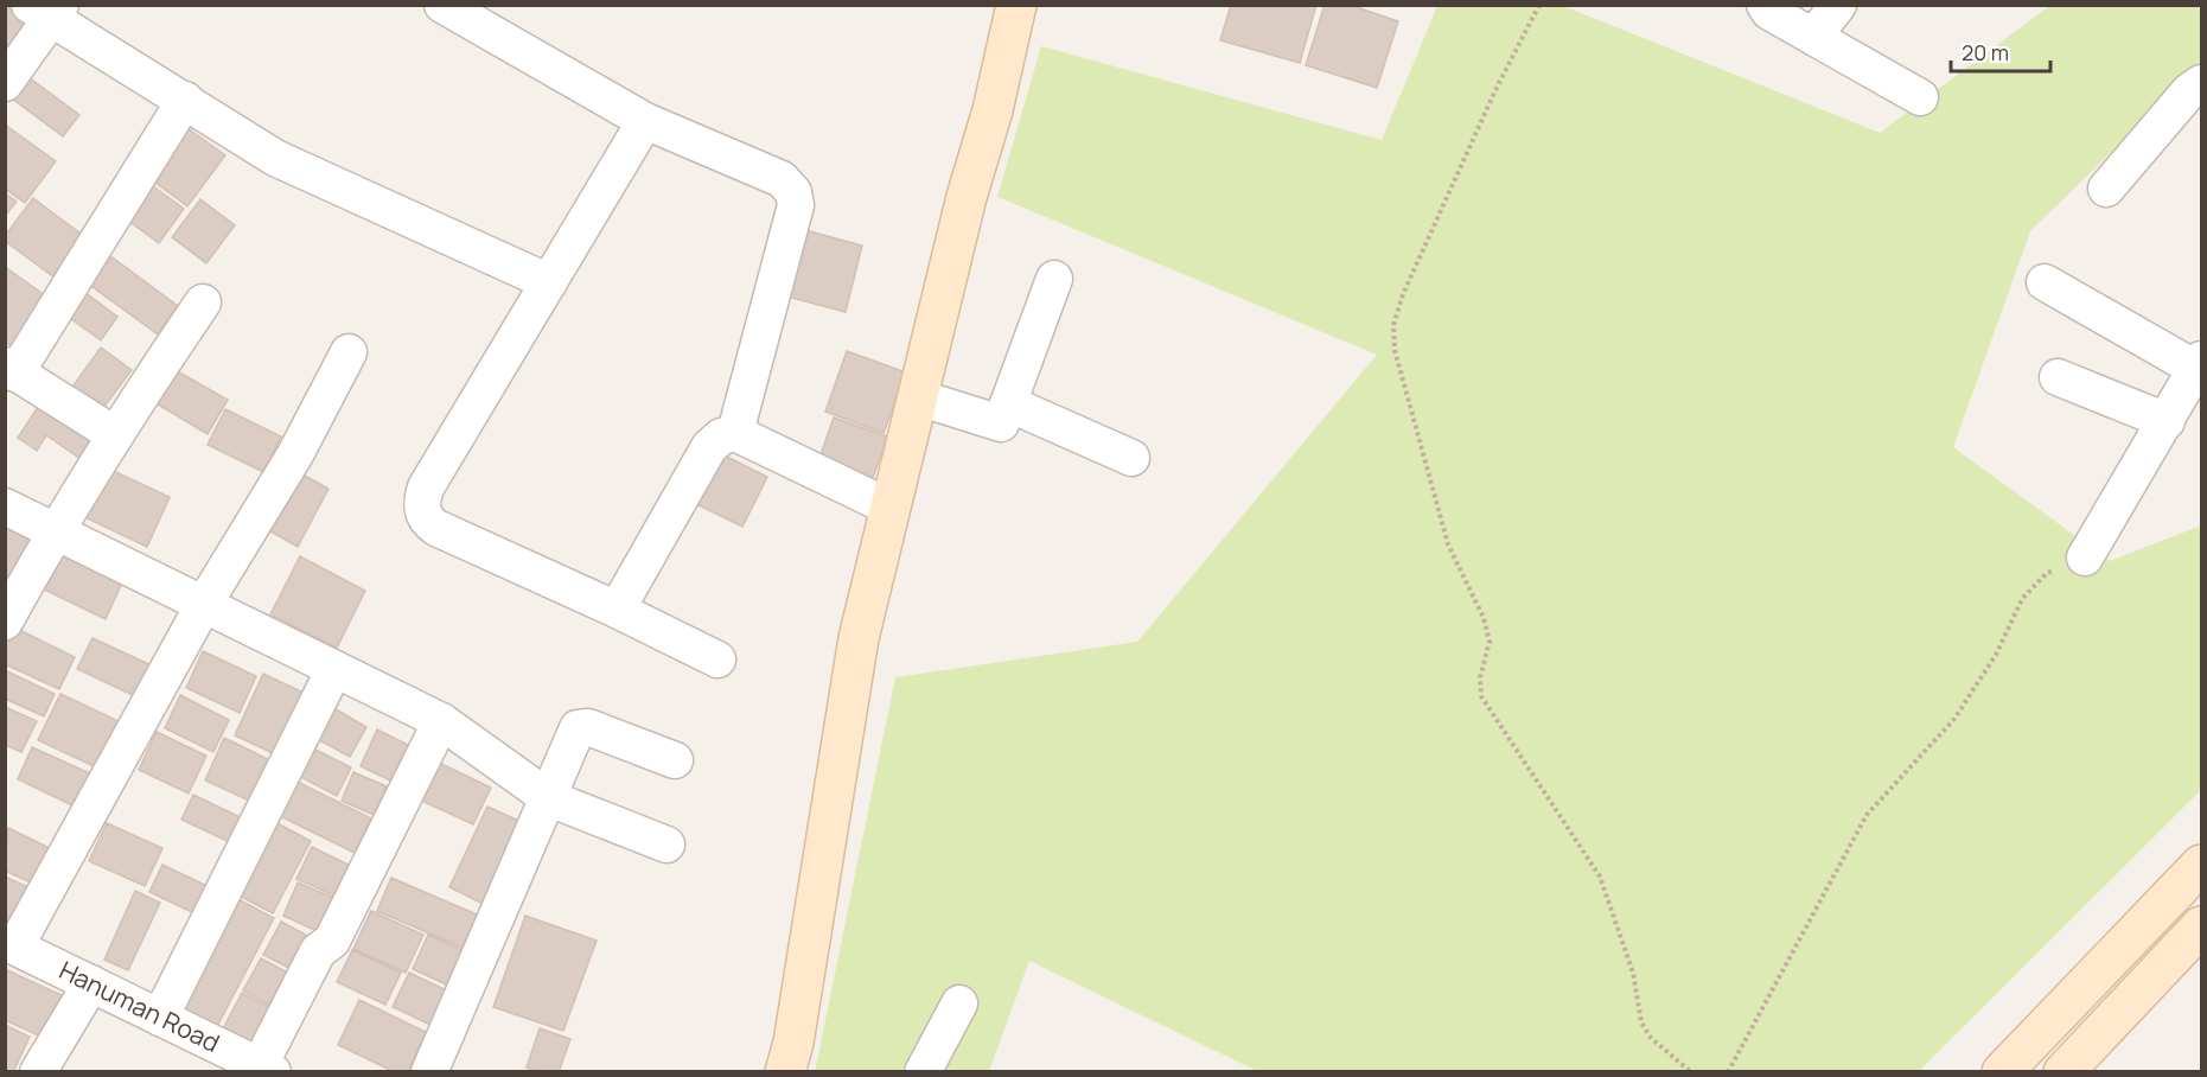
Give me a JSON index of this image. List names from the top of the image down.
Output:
{
  "streets": {
    "street": ["Hanuman Road"]
  },
  "scale_bar": "20 m"
}
